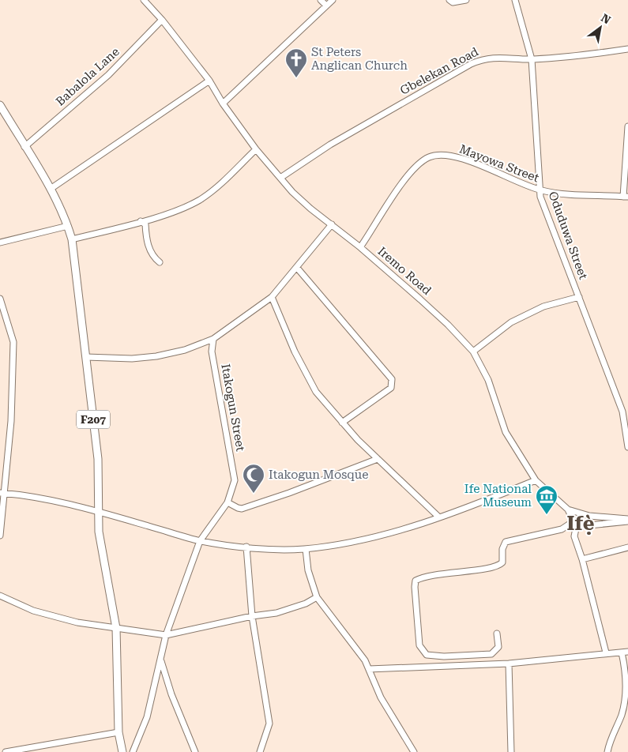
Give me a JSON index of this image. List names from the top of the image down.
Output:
{
  "streets": {
    "main road": ["F207"],
    "street": [
      "Gbelekan Road",
      "Babalola Lane",
      "Mayowa Street",
      "Oduduwa Street",
      "Iremo Road",
      "Itakogun Street"
    ]
  },
  "crossings": [
    ["Gbelekan Road", "Oduduwa Street"],
    ["Gbelekan Road", "Iremo Road"],
    ["Babalola Lane", "Iremo Road"],
    ["Babalola Lane", "F207"],
    ["Mayowa Street", "Oduduwa Street"],
    ["Mayowa Street", "Iremo Road"]
  ],
  "districts": ["Ifẹ̀"],
  "places": {
    "church": ["St Peters Anglican Church"],
    "mosque": ["Itakogun Mosque"],
    "museum": ["Ife National Museum"]
  },
  "north": "top right"
}
